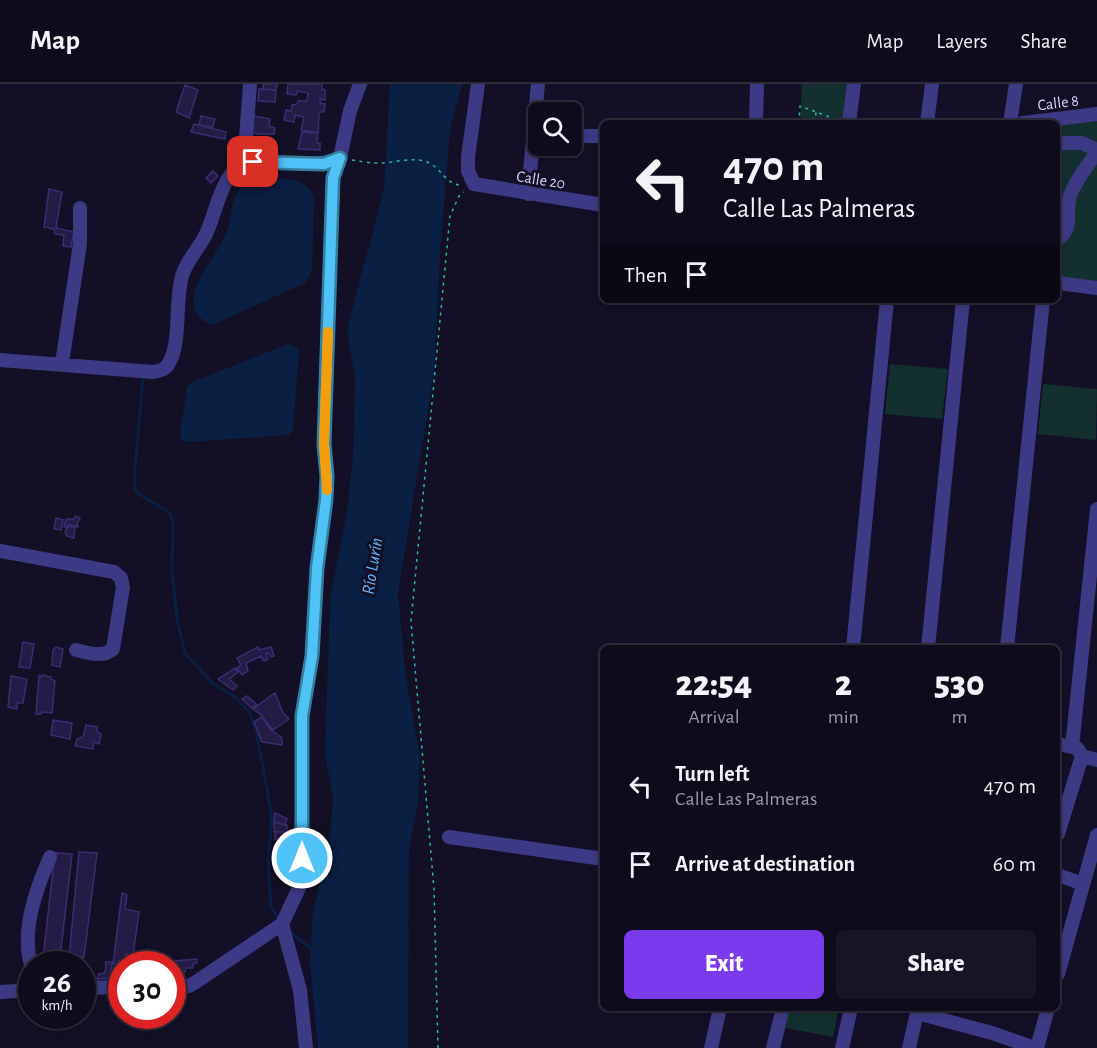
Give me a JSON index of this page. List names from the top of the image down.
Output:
{
  "streets": {
    "street": ["Calle 8", "Calle 20"]
  },
  "water": ["Río Lurín"],
  "page": {
    "header": "Map",
    "nav": ["Map", "Layers", "Share"],
    "turn": ["470 m", "Calle Las Palmeras"],
    "then": "Then",
    "eta": [
      "22:54",
      "Arrival",
      "2",
      "min",
      "530",
      "m"
    ],
    "list": [
      {
        "name": "Turn left",
        "note": "Calle Las Palmeras",
        "value": "470 m"
      },
      {
        "name": "Arrive at destination",
        "value": "60 m"
      }
    ],
    "buttons": ["Exit", "Share"],
    "speed": "26 km/h",
    "limit": "30"
  }
}
